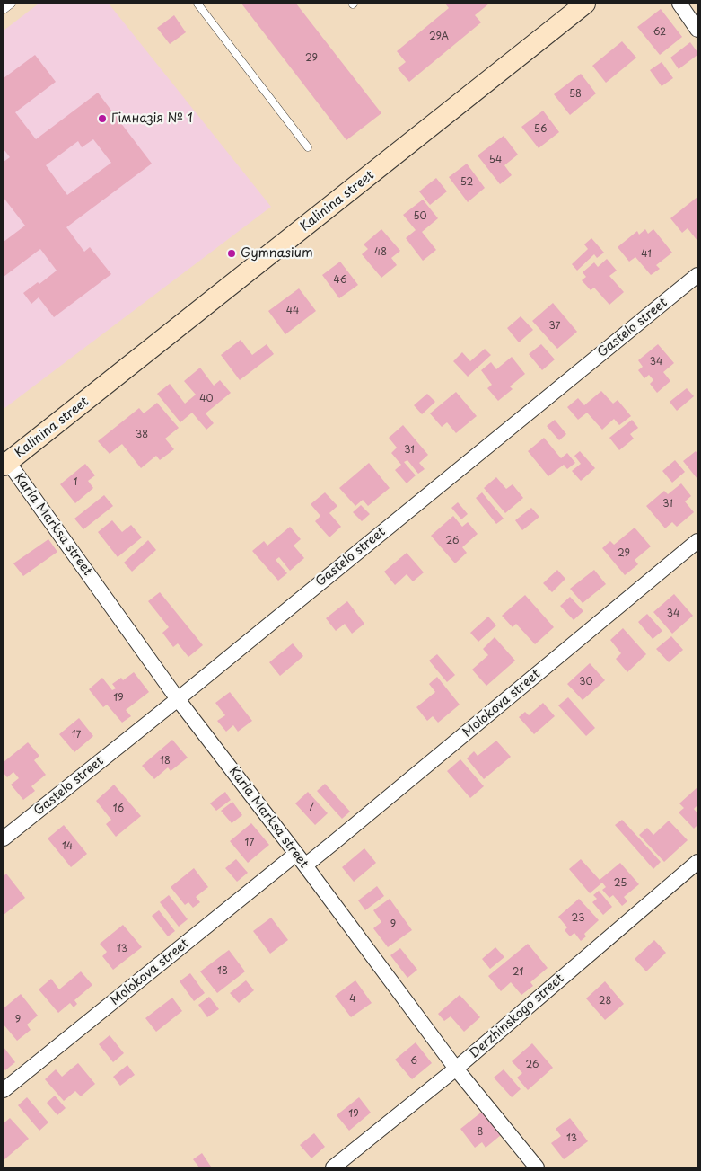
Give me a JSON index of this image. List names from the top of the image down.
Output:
{
  "streets": {
    "main road": ["Kalinina street"],
    "street": [
      "Gastelo street",
      "Karla Marksa street",
      "Molokova street",
      "Derzhinskogo street"
    ]
  },
  "crossings": [
    ["Kalinina street", "Karla Marksa street"],
    ["Gastelo street", "Karla Marksa street"],
    ["Karla Marksa street", "Molokova street"],
    ["Karla Marksa street", "Derzhinskogo street"]
  ],
  "places": ["Гімназія № 1", "Gymnasium"],
  "house_numbers": [
    "62",
    "29А",
    "29",
    "58",
    "56",
    "54",
    "52",
    "50",
    "48",
    "41",
    "46",
    "44",
    "37",
    "34",
    "40",
    "38",
    "31",
    "1",
    "31",
    "26",
    "29",
    "34",
    "30",
    "19",
    "17",
    "18",
    "7",
    "16",
    "17",
    "14",
    "25",
    "23",
    "9",
    "13",
    "18",
    "21",
    "4",
    "28",
    "9",
    "6",
    "26",
    "19",
    "8",
    "13"
  ]
}
